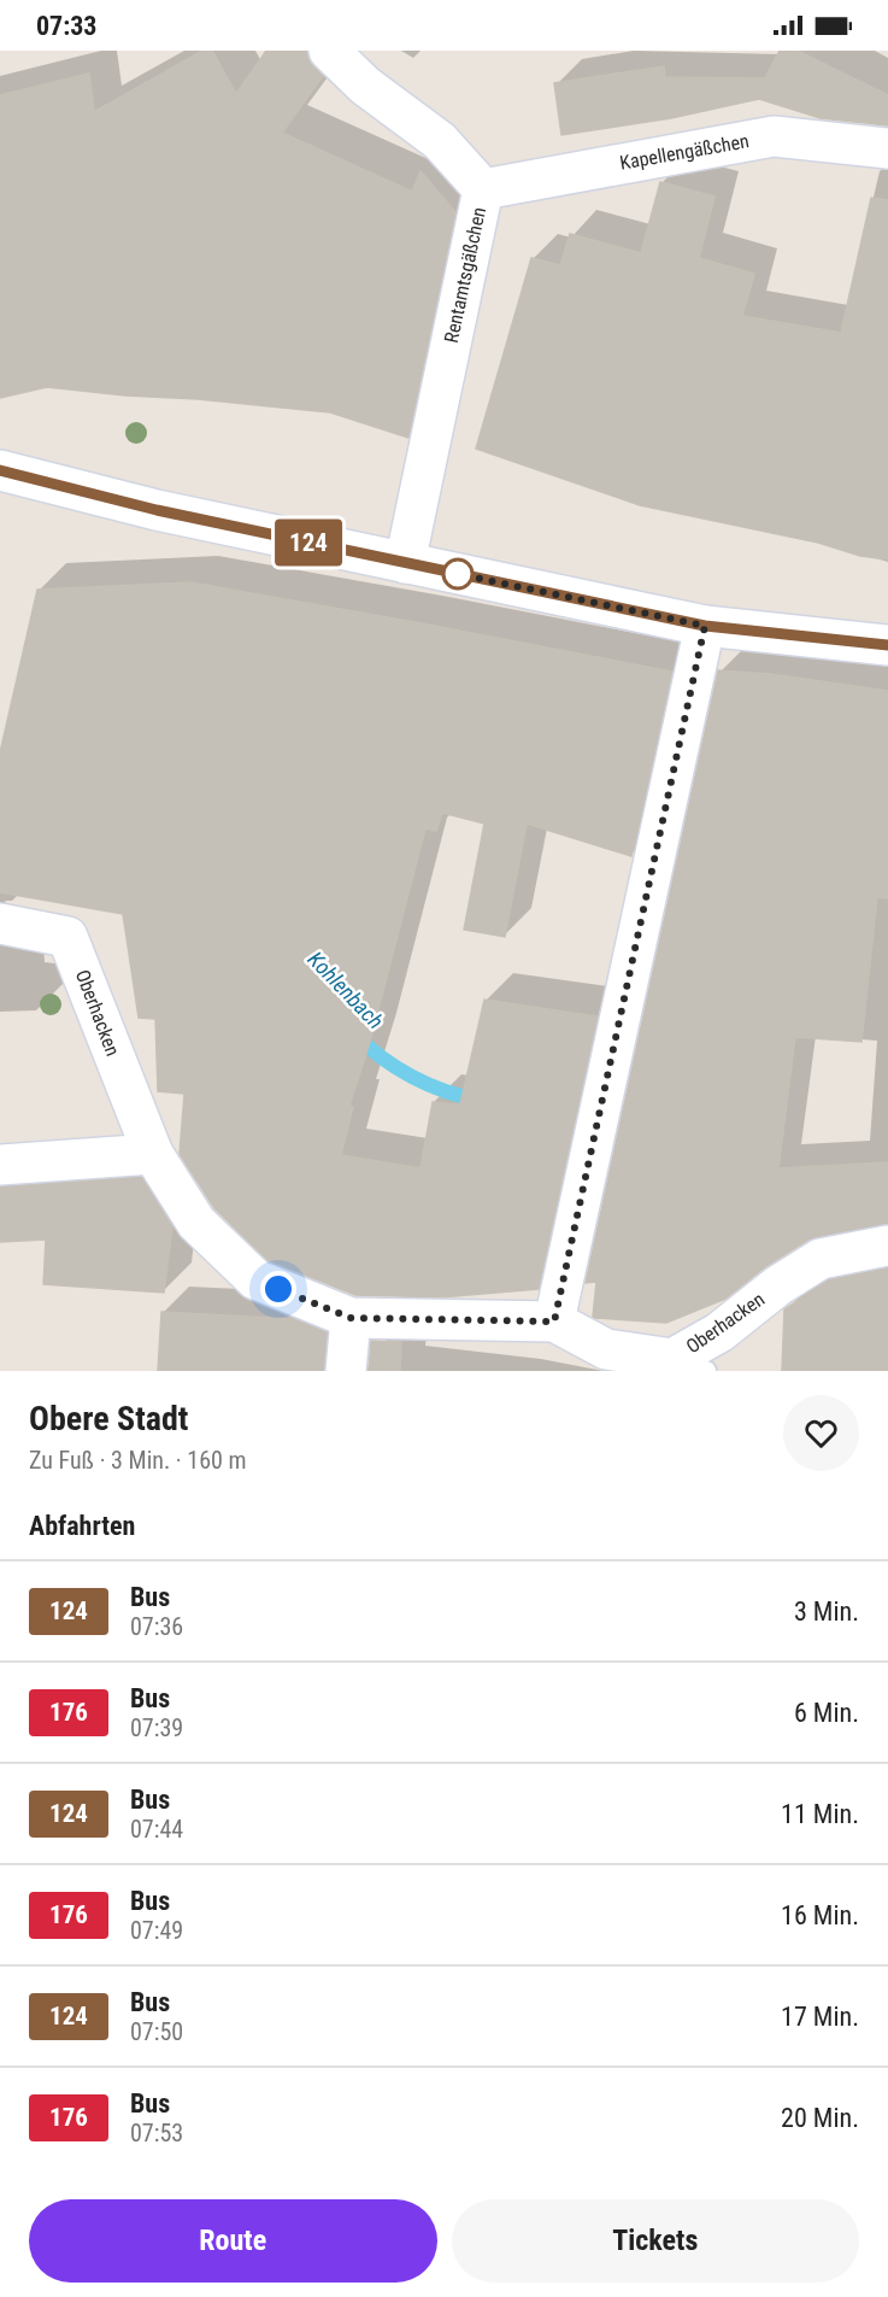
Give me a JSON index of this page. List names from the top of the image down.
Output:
{
  "streets": {
    "street": ["Kapellengäßchen", "Rentamtsgäßchen", "Oberhacken"]
  },
  "crossings": [
    ["Kapellengäßchen", "Rentamtsgäßchen"]
  ],
  "water": ["Kohlenbach"],
  "lines": ["bus line 124"],
  "page": {
    "status": "07:33",
    "on_map": "124",
    "heading": [
      ["Obere Stadt", "Zu Fuß · 3 Min. · 160 m"],
      "Abfahrten"
    ],
    "list": [
      {
        "mark": "124",
        "name": "Bus",
        "note": "07:36",
        "value": "3 Min."
      },
      {
        "mark": "176",
        "name": "Bus",
        "note": "07:39",
        "value": "6 Min."
      },
      {
        "mark": "124",
        "name": "Bus",
        "note": "07:44",
        "value": "11 Min."
      },
      {
        "mark": "176",
        "name": "Bus",
        "note": "07:49",
        "value": "16 Min."
      },
      {
        "mark": "124",
        "name": "Bus",
        "note": "07:50",
        "value": "17 Min."
      },
      {
        "mark": "176",
        "name": "Bus",
        "note": "07:53",
        "value": "20 Min."
      }
    ],
    "buttons": ["Route", "Tickets"]
  }
}
